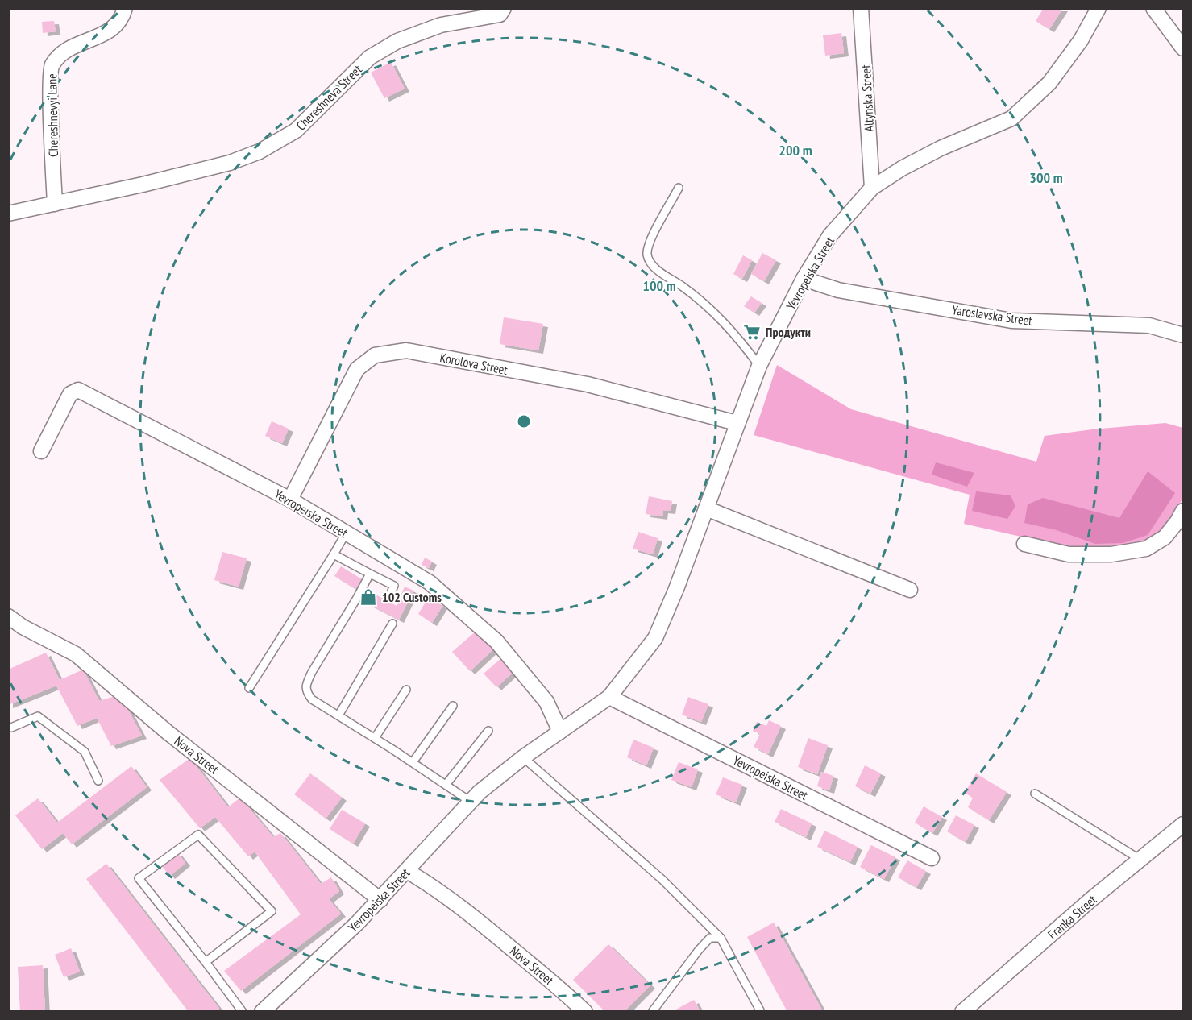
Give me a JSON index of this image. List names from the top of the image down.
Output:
{
  "streets": {
    "street": [
      "Chereshneva Street",
      "Altynska Street",
      "Chereshnevyi Lane",
      "Yevropeiska Street",
      "Yaroslavska Street",
      "Korolova Street",
      "Nova Street",
      "Franka Street"
    ]
  },
  "crossings": [
    ["Chereshneva Street", "Chereshnevyi Lane"],
    ["Altynska Street", "Yevropeiska Street"],
    ["Yevropeiska Street", "Yaroslavska Street"],
    ["Yevropeiska Street", "Korolova Street"],
    ["Yevropeiska Street", "Nova Street"]
  ],
  "places": {
    "supermarket": ["Продукти"],
    "shop": ["102 Customs"]
  },
  "rings": ["200 m", "300 m", "100 m"]
}
